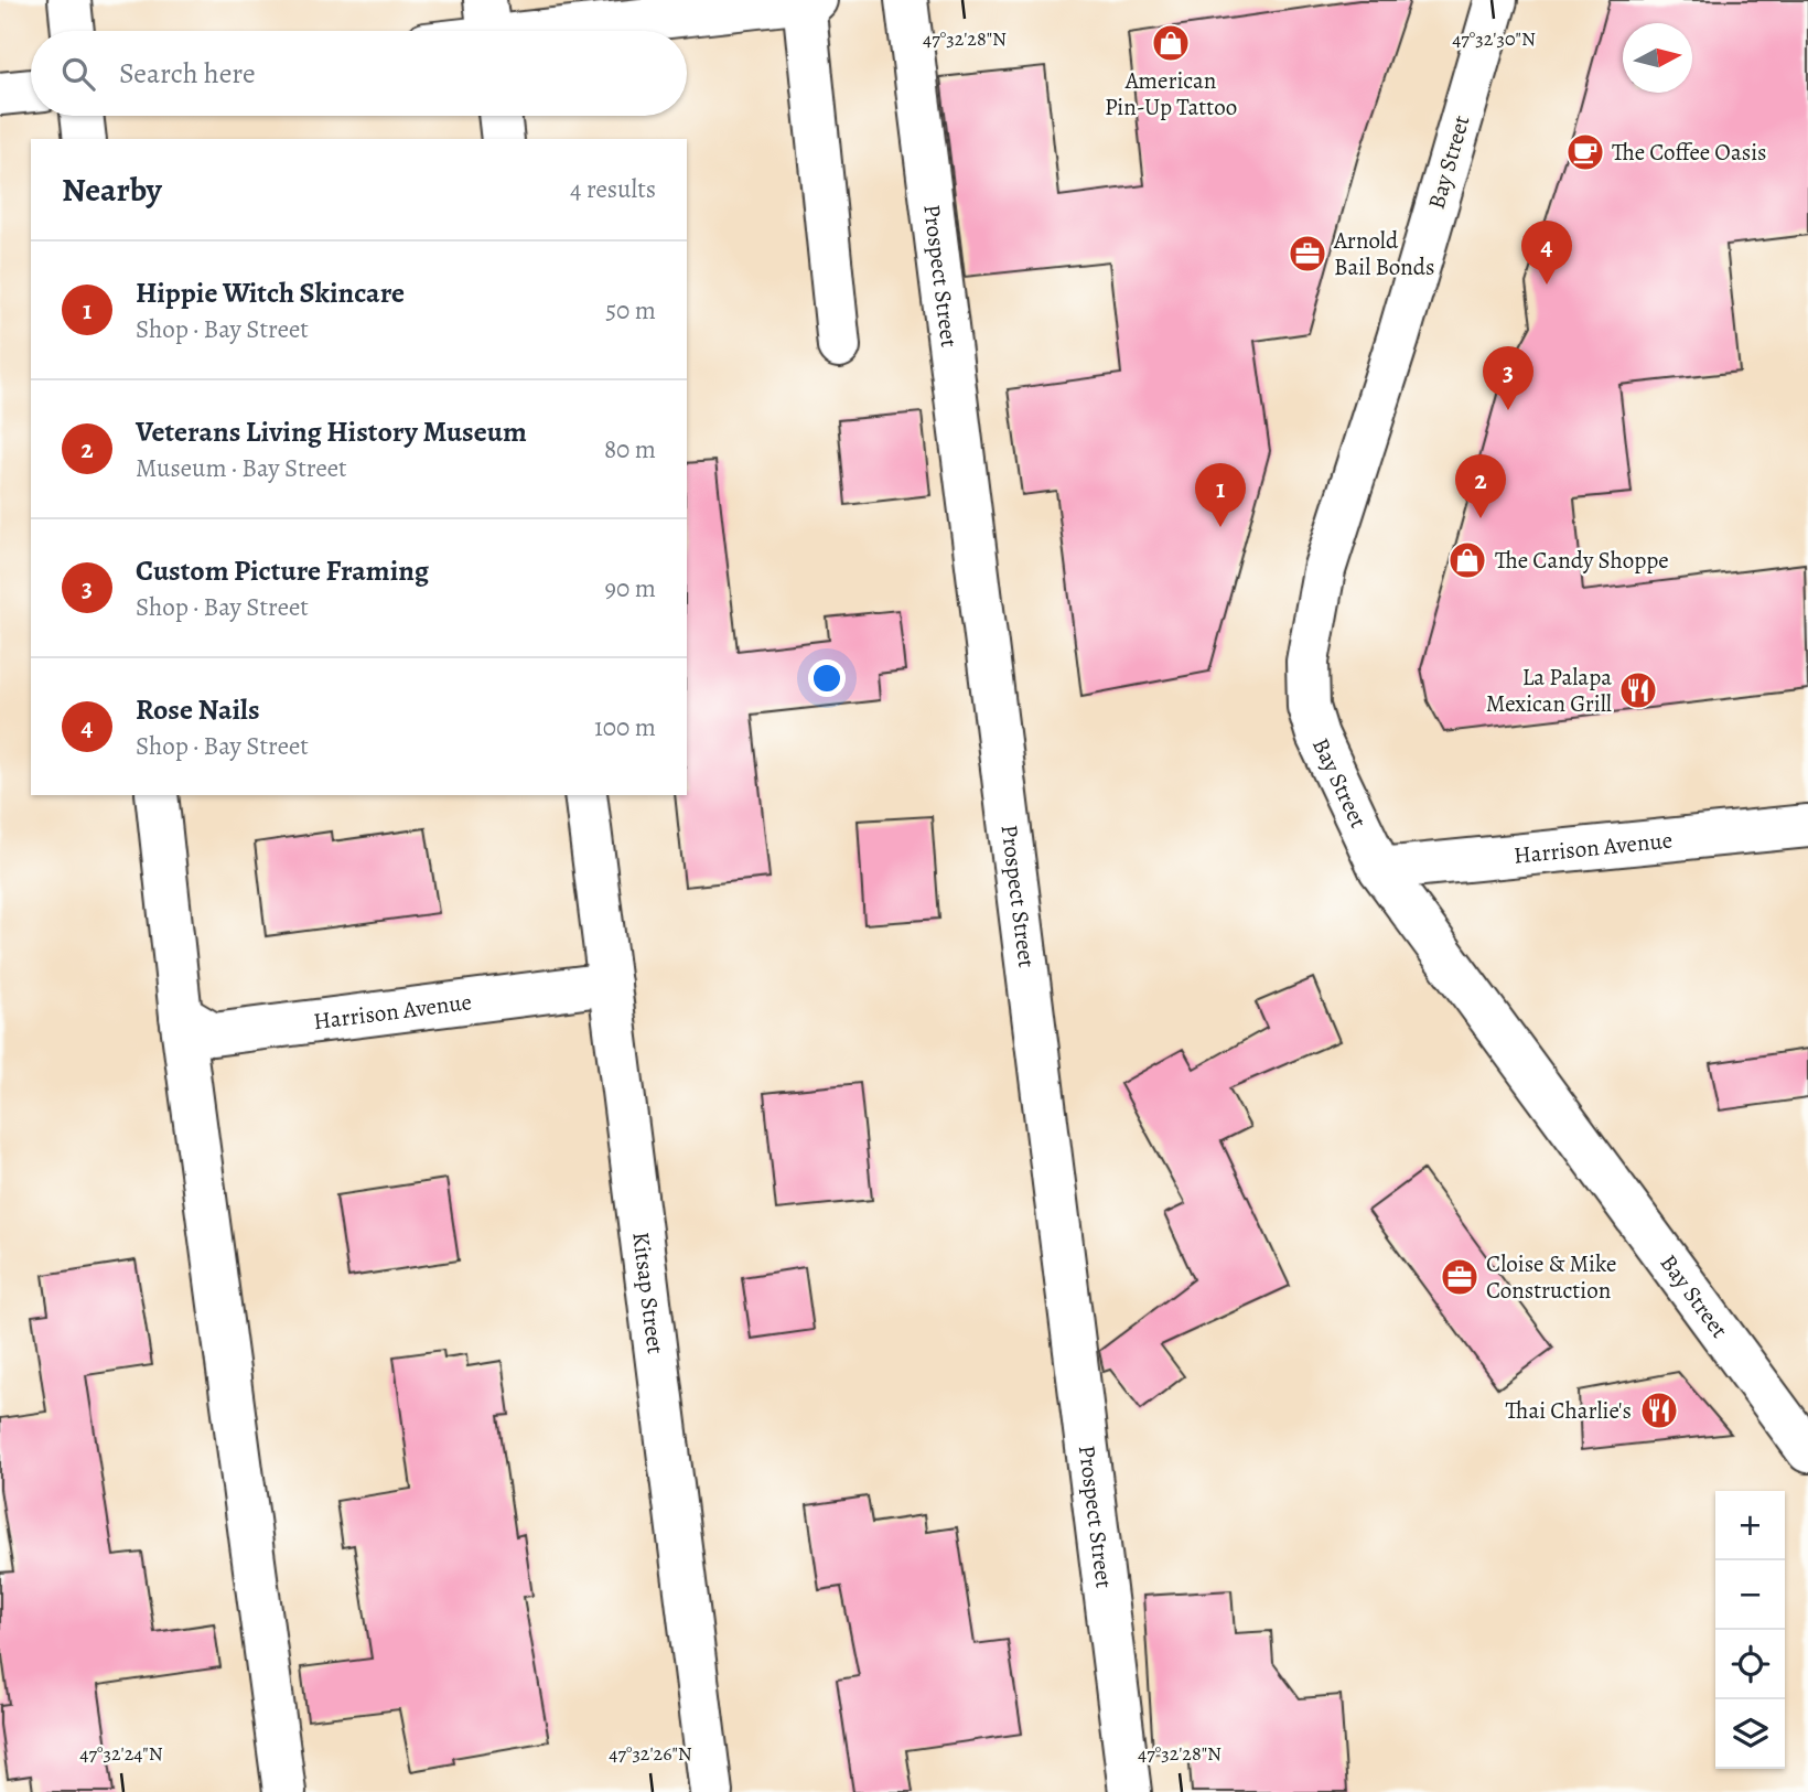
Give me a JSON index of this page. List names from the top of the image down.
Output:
{
  "streets": {
    "street": [
      "Bay Street",
      "Prospect Street",
      "Harrison Avenue",
      "Kitsap Street"
    ]
  },
  "crossings": [
    ["Bay Street", "Harrison Avenue"],
    ["Harrison Avenue", "Kitsap Street"]
  ],
  "places": {
    "shop": ["American Pin-Up Tattoo", "The Candy Shoppe"],
    "cafe": ["The Coffee Oasis"],
    "office": ["Arnold Bail Bonds", "Cloise & Mike Construction"],
    "restaurant": ["La Palapa Mexican Grill", "Thai Charlie's"]
  },
  "north": "right",
  "page": {
    "search": "Search here",
    "heading": ["Nearby", "4 results"],
    "pins": [
      "4",
      "3",
      "2",
      "1"
    ],
    "list": [
      {
        "mark": "1",
        "name": "Hippie Witch Skincare",
        "note": "Shop · Bay Street",
        "value": "50 m"
      },
      {
        "mark": "2",
        "name": "Veterans Living History Museum",
        "note": "Museum · Bay Street",
        "value": "80 m"
      },
      {
        "mark": "3",
        "name": "Custom Picture Framing",
        "note": "Shop · Bay Street",
        "value": "90 m"
      },
      {
        "mark": "4",
        "name": "Rose Nails",
        "note": "Shop · Bay Street",
        "value": "100 m"
      }
    ],
    "map_buttons": ["+", "−"]
  },
  "coordinates": [
    "47°32'28\"N",
    "47°32'30\"N",
    "47°32'24\"N",
    "47°32'26\"N"
  ]
}
